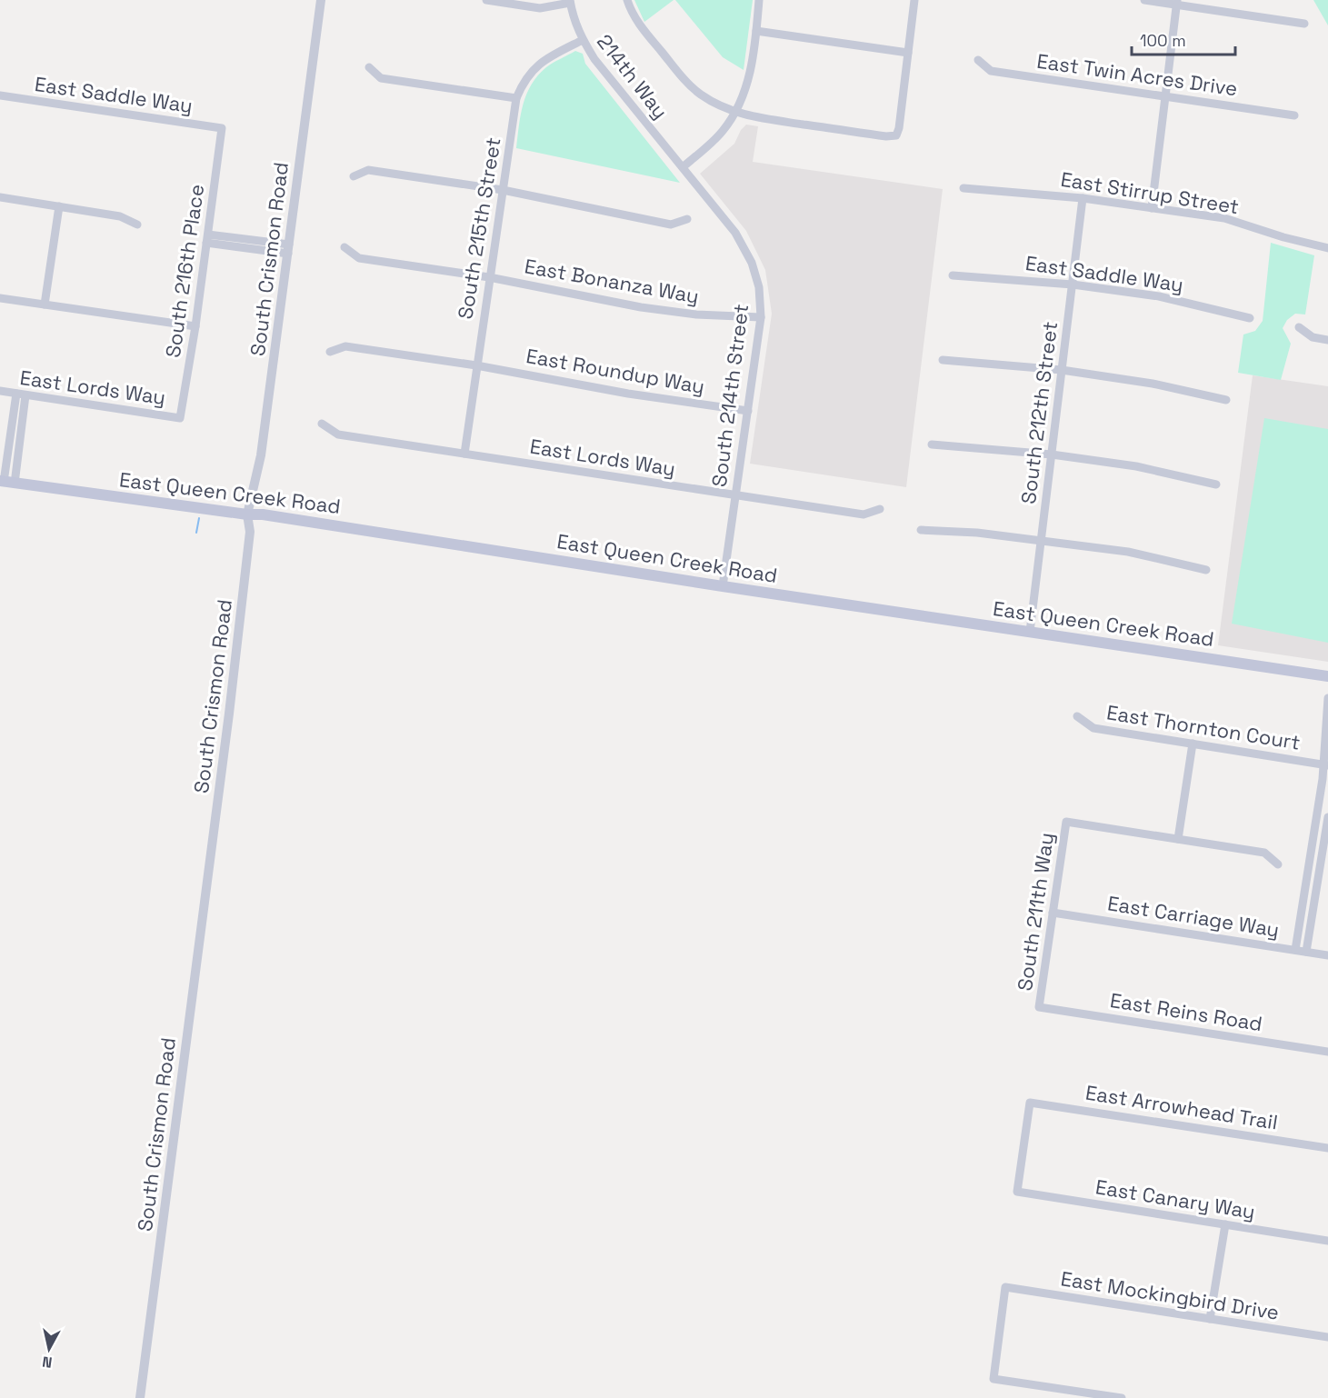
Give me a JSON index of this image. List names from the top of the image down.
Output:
{
  "streets": {
    "main road": ["East Queen Creek Road"],
    "street": [
      "East Twin Acres Drive",
      "214th Way",
      "East Saddle Way",
      "East Stirrup Street",
      "South 215th Street",
      "South Crismon Road",
      "South 216th Place",
      "East Bonanza Way",
      "East Roundup Way",
      "East Lords Way",
      "South 214th Street",
      "South 212th Street",
      "East Thornton Court",
      "South 211th Way",
      "East Carriage Way",
      "East Reins Road",
      "East Arrowhead Trail",
      "East Canary Way",
      "East Mockingbird Drive"
    ]
  },
  "crossings": [
    ["214th Way", "South 215th Street"],
    ["214th Way", "South 214th Street"],
    ["East Saddle Way", "South 216th Place"],
    ["East Saddle Way", "South 212th Street"],
    ["East Stirrup Street", "South 212th Street"],
    ["South 215th Street", "East Bonanza Way"],
    ["South 215th Street", "East Roundup Way"],
    ["South 215th Street", "East Lords Way"],
    ["South Crismon Road", "East Queen Creek Road"],
    ["South 216th Place", "East Lords Way"],
    ["East Bonanza Way", "South 214th Street"],
    ["East Roundup Way", "South 214th Street"],
    ["East Lords Way", "South 214th Street"],
    ["South 214th Street", "East Queen Creek Road"],
    ["South 212th Street", "East Queen Creek Road"],
    ["South 211th Way", "East Carriage Way"],
    ["South 211th Way", "East Reins Road"],
    ["East Arrowhead Trail", "East Canary Way"]
  ],
  "scale_bar": "100 m",
  "north": "bottom"
}
